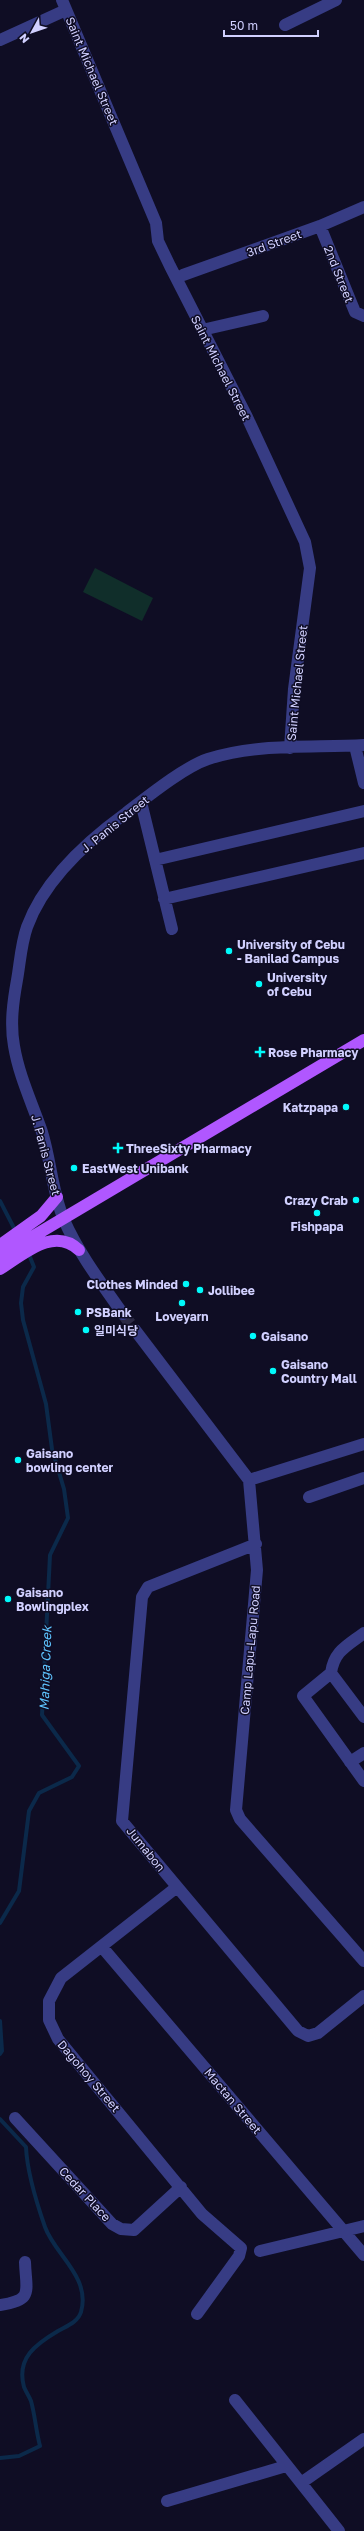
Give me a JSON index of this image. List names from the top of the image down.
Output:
{
  "streets": {
    "street": [
      "Saint Michael Street",
      "3rd Street",
      "2nd Street",
      "J. Panis Street",
      "Camp Lapu-Lapu Road",
      "Jumabon",
      "Dagohoy Street",
      "Mactan Street",
      "Cedar Place"
    ]
  },
  "crossings": [
    ["Saint Michael Street", "J. Panis Street"],
    ["3rd Street", "2nd Street"],
    ["Camp Lapu-Lapu Road", "Jumabon"],
    ["Jumabon", "Dagohoy Street"],
    ["Dagohoy Street", "Mactan Street"],
    ["Dagohoy Street", "Cedar Place"]
  ],
  "water": ["Mahiga Creek"],
  "places": {
    "other": [
      "University of Cebu - Banilad Campus",
      "University of Cebu",
      "Katzpapa",
      "EastWest Unibank",
      "Crazy Crab",
      "Fishpapa",
      "Clothes Minded",
      "Jollibee",
      "Loveyarn",
      "PSBank",
      "일미식당",
      "Gaisano",
      "Gaisano Country Mall",
      "Gaisano bowling center",
      "Gaisano Bowlingplex"
    ],
    "health": ["Rose Pharmacy", "ThreeSixty Pharmacy"]
  },
  "scale_bar": "50 m",
  "north": "bottom left"
}
